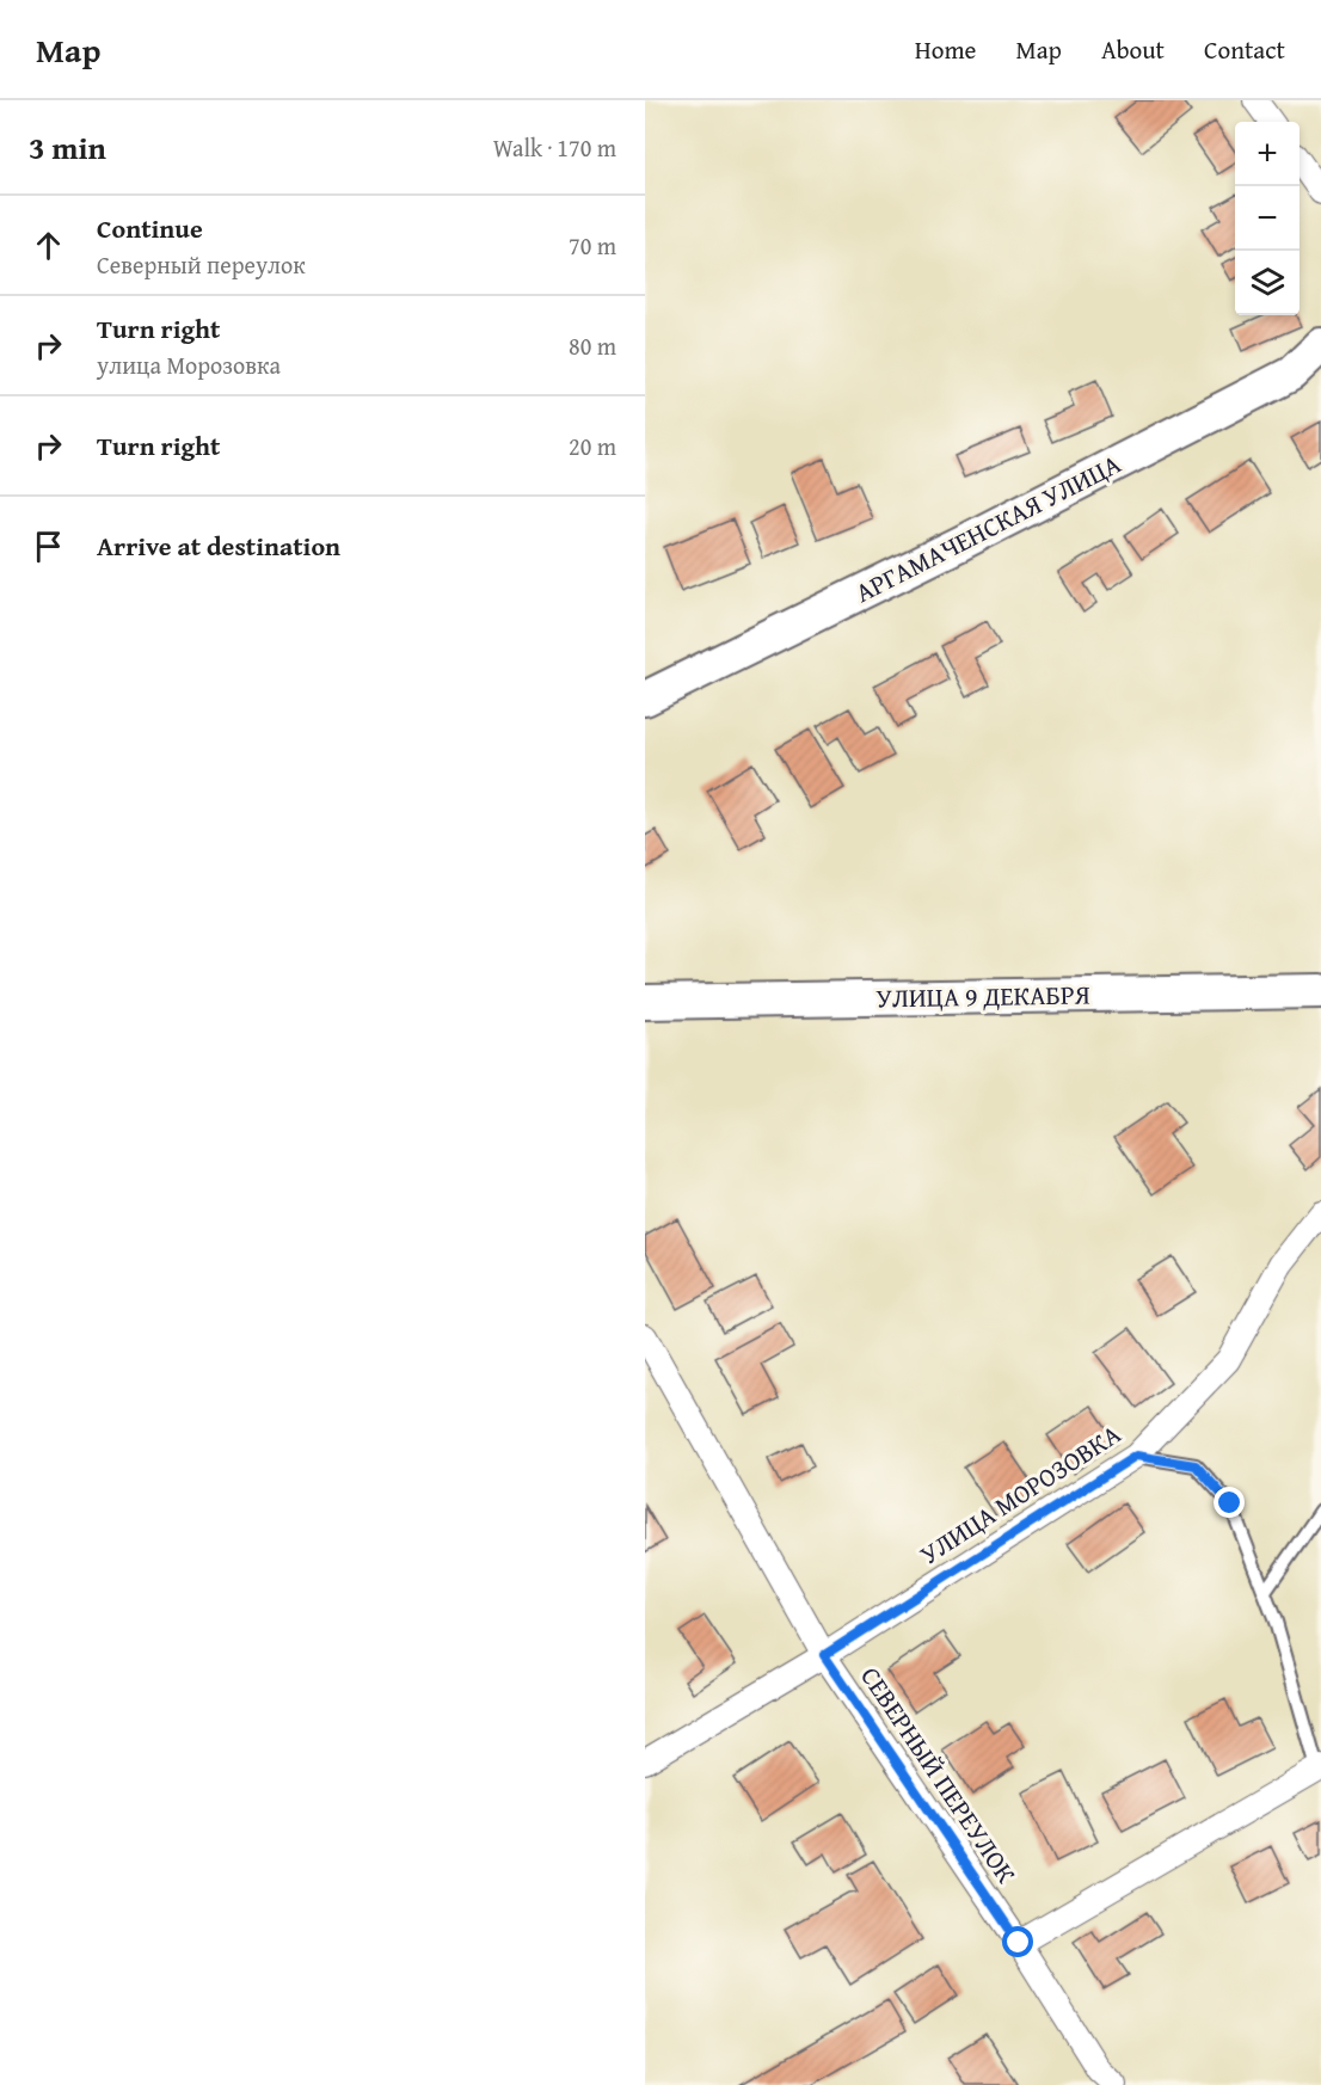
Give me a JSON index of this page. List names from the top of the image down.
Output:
{
  "streets": {
    "street": [
      "АРГАМАЧЕНСКАЯ УЛИЦА",
      "УЛИЦА 9 ДЕКАБРЯ",
      "УЛИЦА МОРОЗОВКА",
      "СЕВЕРНЫЙ ПЕРЕУЛОК"
    ]
  },
  "crossings": [
    ["УЛИЦА МОРОЗОВКА", "СЕВЕРНЫЙ ПЕРЕУЛОК"]
  ],
  "page": {
    "header": "Map",
    "nav": [
      "Home",
      "Map",
      "About",
      "Contact"
    ],
    "heading": ["3 min", "Walk · 170 m"],
    "map_buttons": ["+", "−"],
    "list": [
      ["Continue", "Северный переулок", "70 m"],
      ["Turn right", "улица Морозовка", "80 m"],
      ["Turn right", "20 m"],
      "Arrive at destination"
    ]
  }
}
